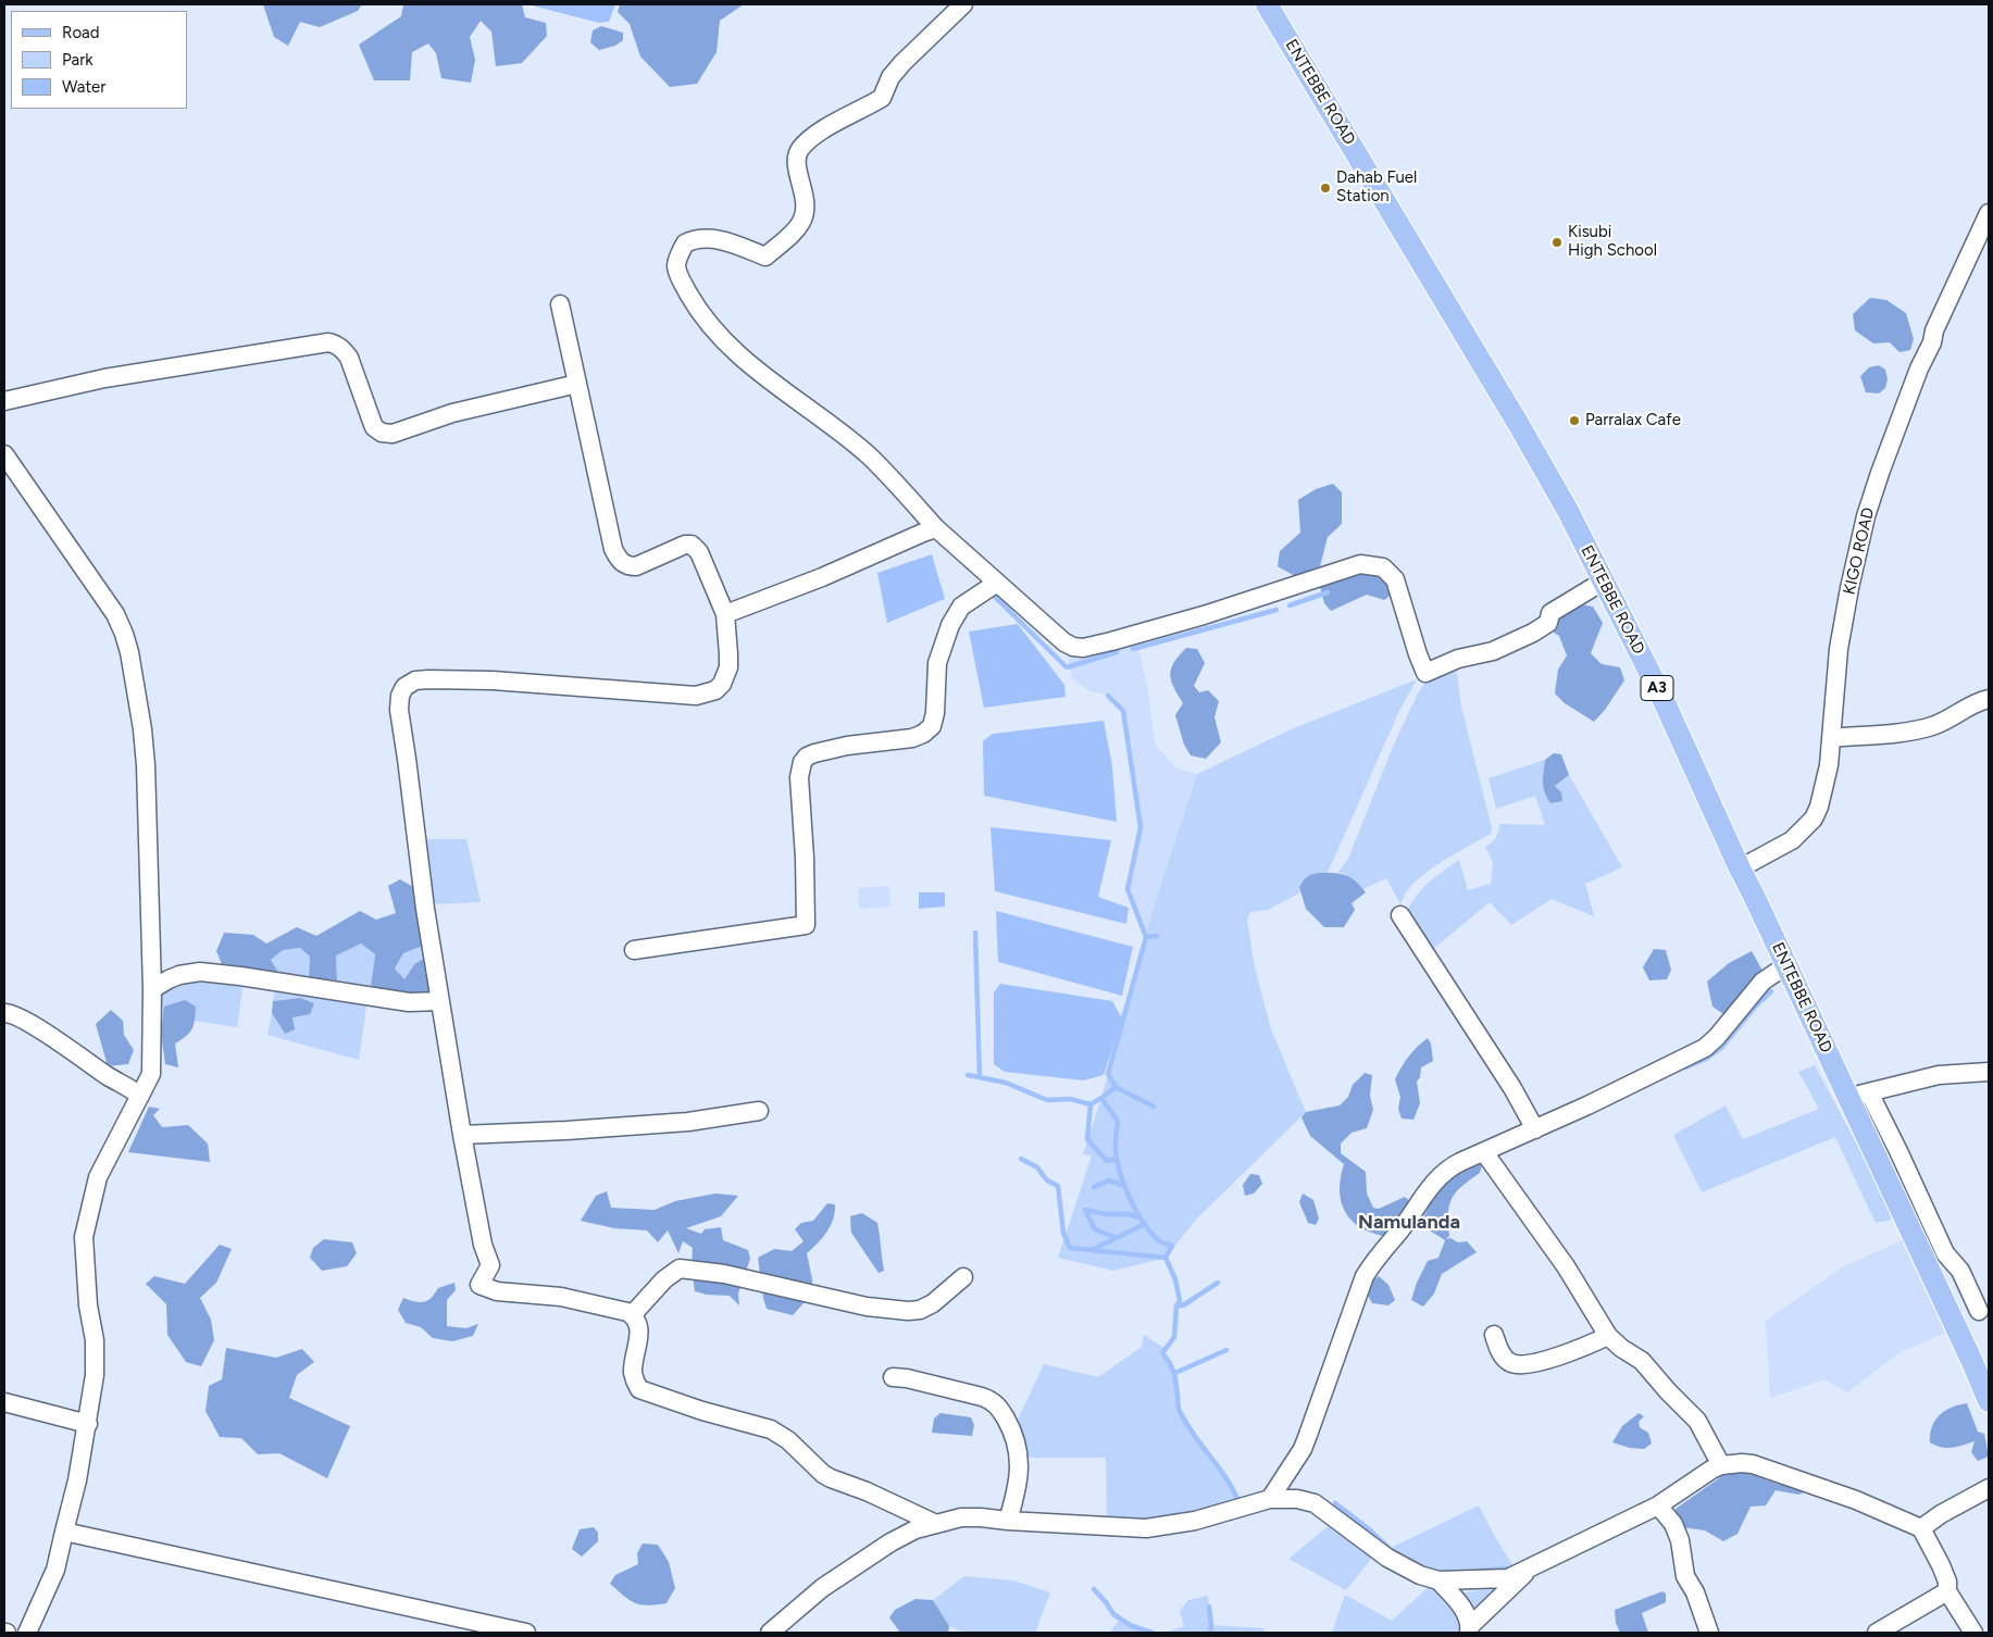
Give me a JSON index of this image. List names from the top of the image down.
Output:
{
  "streets": {
    "main road": ["ENTEBBE ROAD", "A3"],
    "street": ["KIGO ROAD"]
  },
  "crossings": [
    ["ENTEBBE ROAD", "KIGO ROAD"]
  ],
  "districts": ["Namulanda"],
  "places": ["Dahab Fuel Station", "Kisubi High School", "Parralax Cafe"],
  "legend": ["Road", "Park", "Water"]
}
